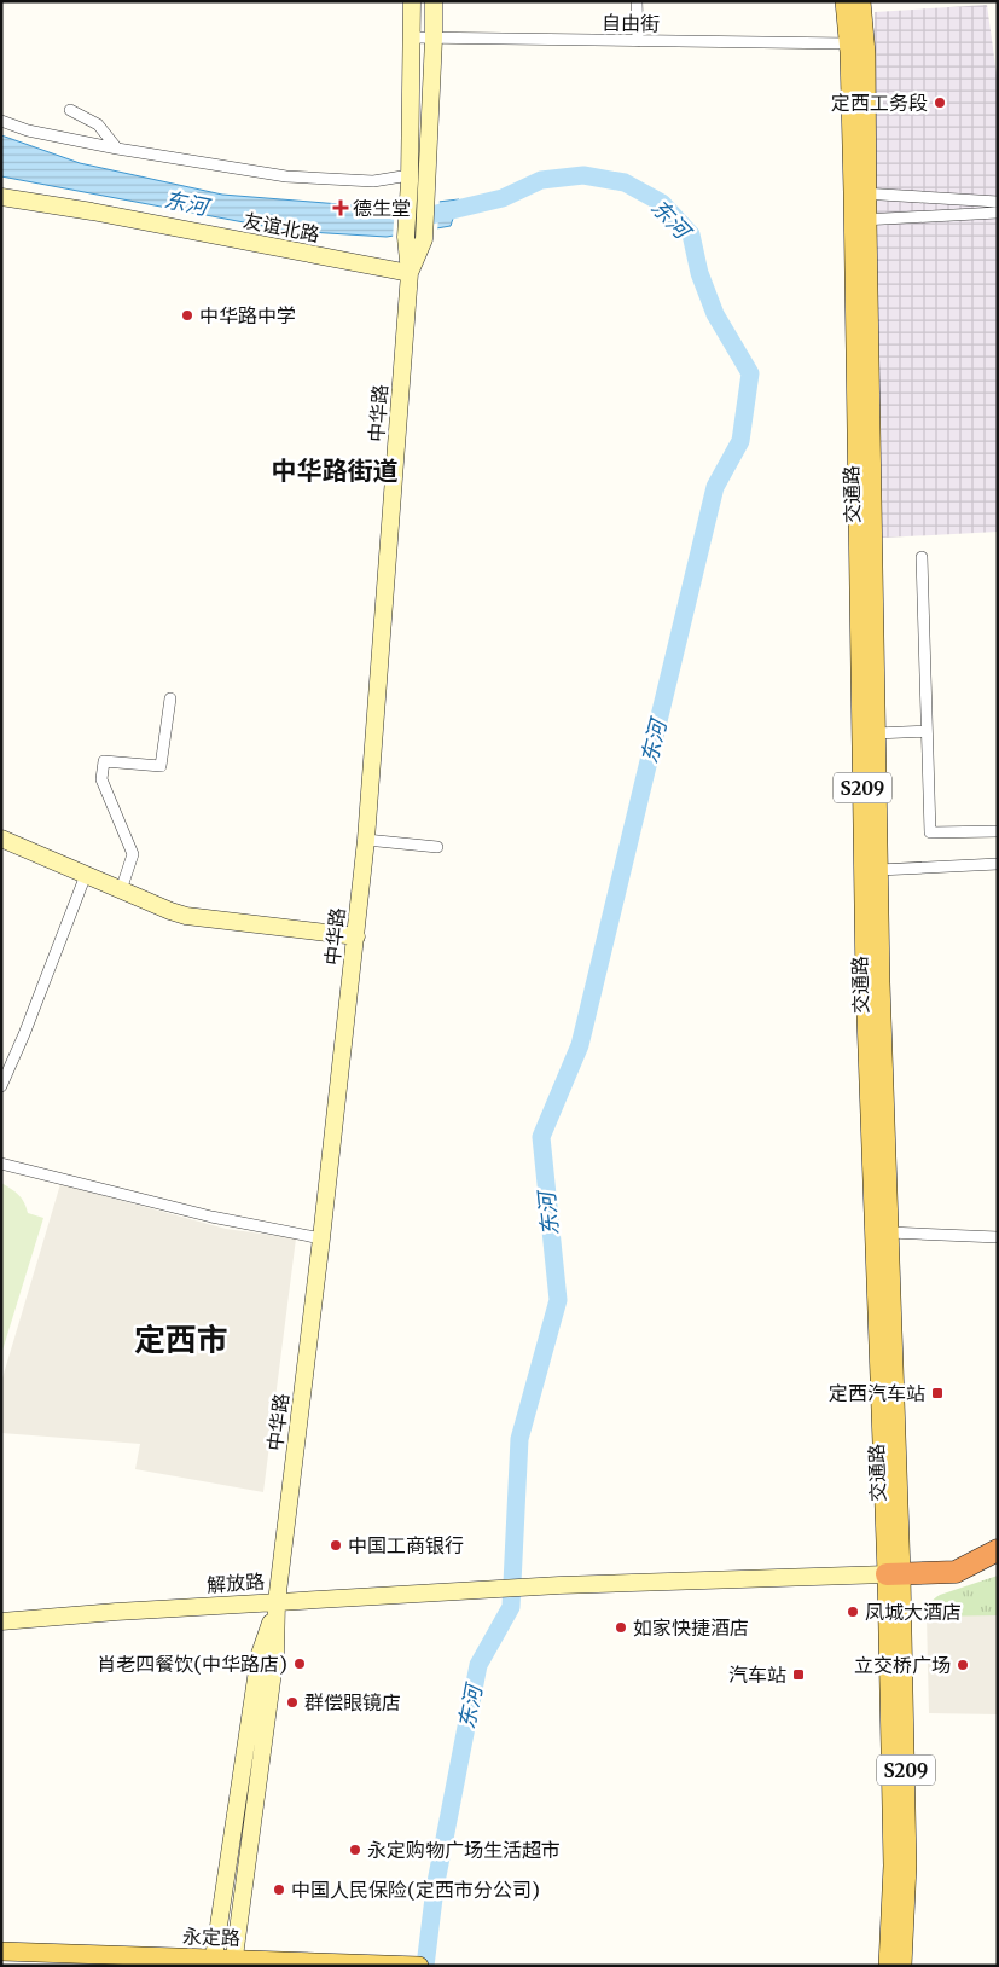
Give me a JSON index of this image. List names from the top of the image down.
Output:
{
  "streets": {
    "main road": ["交通路", "S209", "永定路"],
    "street": [
      "自由街",
      "友谊北路",
      "中华路",
      "解放路"
    ]
  },
  "crossings": [
    ["自由街", "中华路"],
    ["自由街", "交通路"],
    ["友谊北路", "中华路"],
    ["中华路", "解放路"],
    ["中华路", "永定路"],
    ["交通路", "解放路"]
  ],
  "districts": ["中华路街道", "定西市"],
  "water": ["东河"],
  "places": {
    "other": [
      "定西工务段",
      "中华路中学",
      "中国工商银行",
      "凤城大酒店",
      "如家快捷酒店",
      "肖老四餐饮(中华路店)",
      "立交桥广场",
      "群偿眼镜店",
      "永定购物广场生活超市",
      "中国人民保险(定西市分公司)"
    ],
    "health": ["德生堂"],
    "transit": ["定西汽车站", "汽车站"]
  }
}
